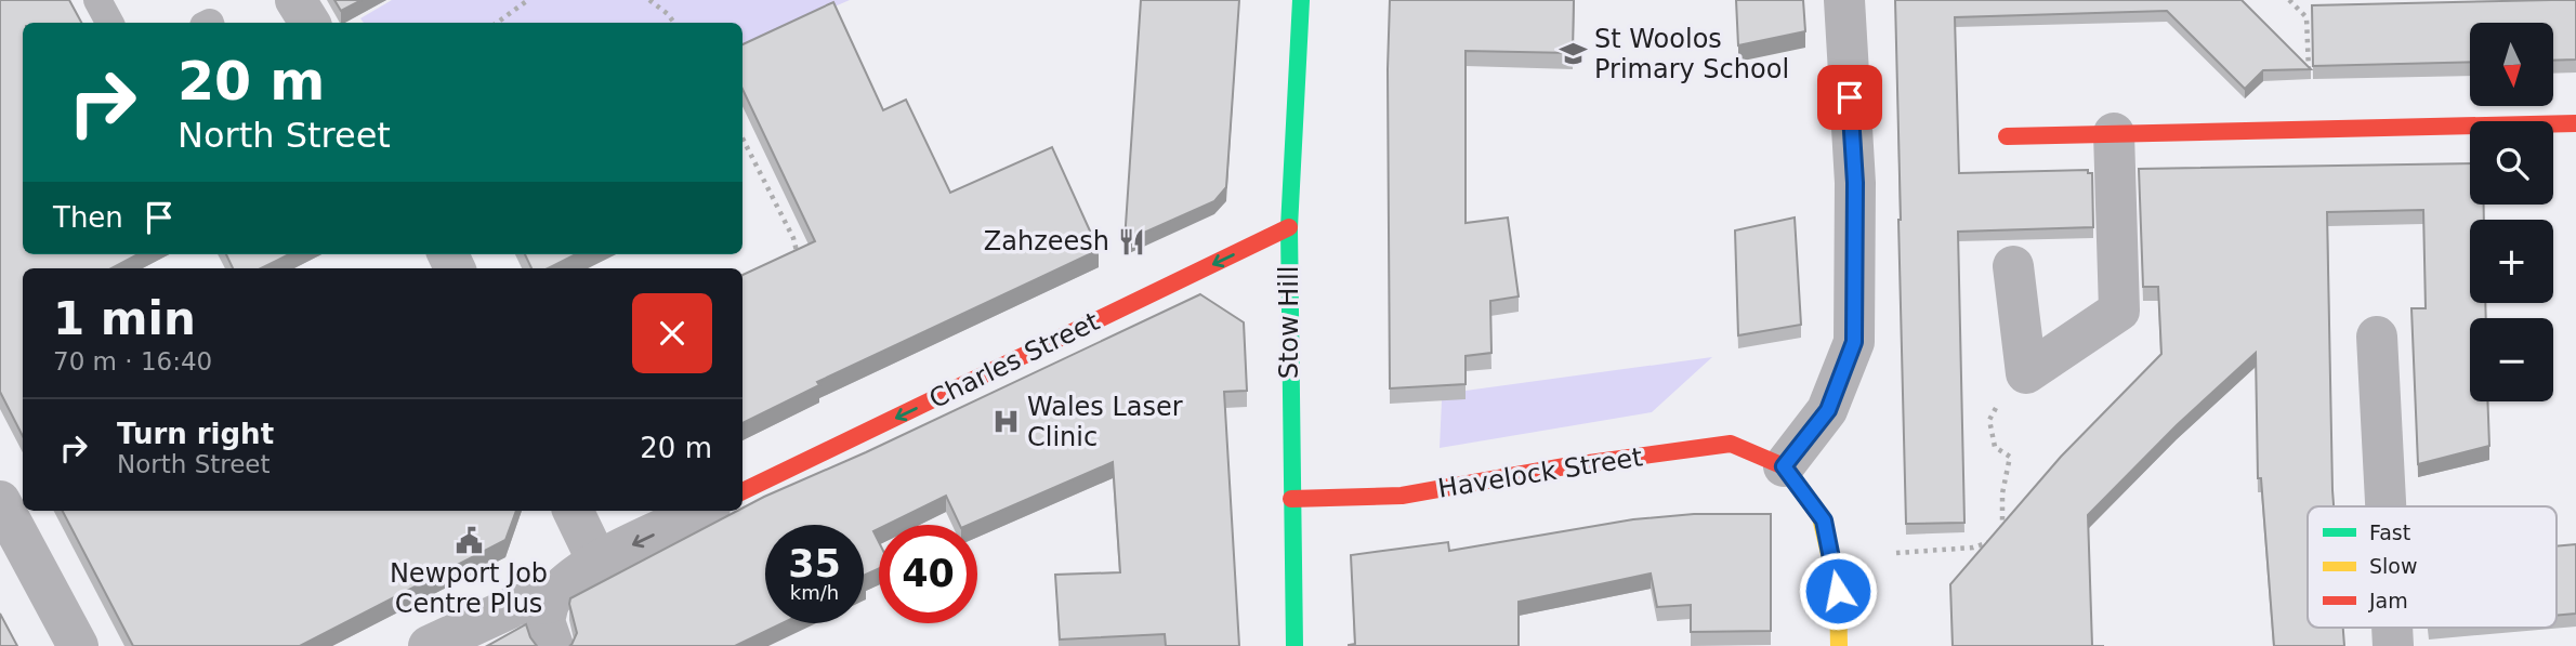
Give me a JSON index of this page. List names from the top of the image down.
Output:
{
  "streets": {
    "street": ["Stow Hill", "Charles Street", "Havelock Street"]
  },
  "crossings": [
    ["Stow Hill", "Charles Street"],
    ["Stow Hill", "Havelock Street"]
  ],
  "one_way": ["Charles Street"],
  "places": {
    "school or university": ["St Woolos Primary School"],
    "restaurant": ["Zahzeesh"],
    "hospital": ["Wales Laser Clinic"],
    "public building": ["Newport Job Centre Plus"]
  },
  "legend": ["Fast", "Slow", "Jam"],
  "north": "bottom",
  "page": {
    "map_buttons": ["+", "−"],
    "turn": ["20 m", "North Street"],
    "then": "Then",
    "heading": ["1 min", "70 m · 16:40"],
    "list": [
      {
        "name": "Turn right",
        "note": "North Street",
        "value": "20 m"
      }
    ],
    "speed": "35 km/h",
    "limit": "40"
  }
}
